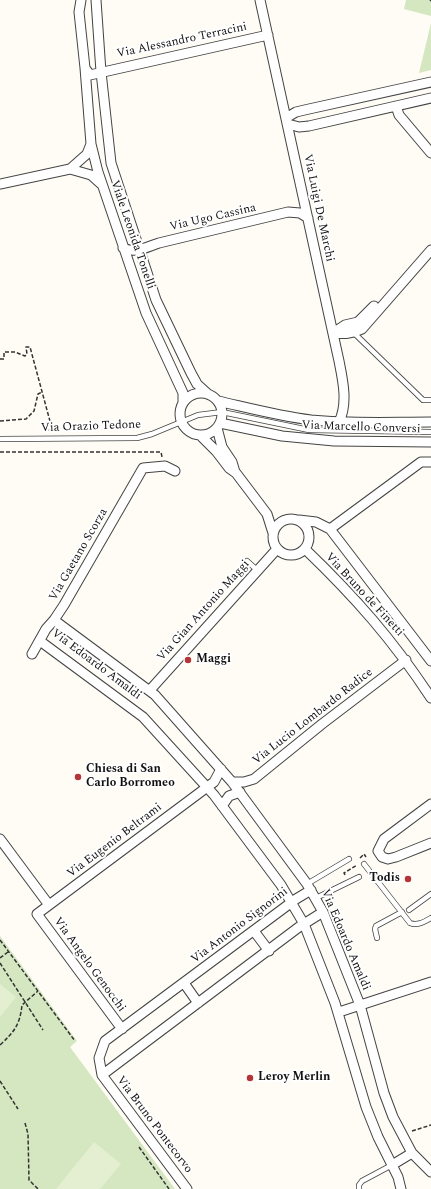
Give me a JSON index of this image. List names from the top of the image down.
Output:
{
  "streets": {
    "street": [
      "Via Alessandro Terracini",
      "Via Luigi De Marchi",
      "Via Ugo Cassina",
      "Viale Leonida Tonelli",
      "Via Marcello Conversi",
      "Via Gaetano Scorza",
      "Via Bruno de Finetti",
      "Via Gian Antonio Maggi",
      "Via Edoardo Amaldi",
      "Via Lucio Lombardo Radice",
      "Via Eugenio Beltrami",
      "Via Antonio Signorini",
      "Via Angelo Genocchi",
      "Via Bruno Pontecorvo"
    ],
    "lane": ["Via Orazio Tedone"]
  },
  "crossings": [
    ["Via Alessandro Terracini", "Via Luigi De Marchi"],
    ["Via Alessandro Terracini", "Viale Leonida Tonelli"],
    ["Via Luigi De Marchi", "Via Ugo Cassina"],
    ["Via Luigi De Marchi", "Via Marcello Conversi"],
    ["Via Ugo Cassina", "Viale Leonida Tonelli"],
    ["Viale Leonida Tonelli", "Via Orazio Tedone"],
    ["Viale Leonida Tonelli", "Via Marcello Conversi"],
    ["Via Orazio Tedone", "Via Marcello Conversi"],
    ["Via Gaetano Scorza", "Via Edoardo Amaldi"],
    ["Via Bruno de Finetti", "Via Gian Antonio Maggi"],
    ["Via Bruno de Finetti", "Via Lucio Lombardo Radice"],
    ["Via Gian Antonio Maggi", "Via Edoardo Amaldi"],
    ["Via Edoardo Amaldi", "Via Lucio Lombardo Radice"],
    ["Via Edoardo Amaldi", "Via Eugenio Beltrami"],
    ["Via Edoardo Amaldi", "Via Antonio Signorini"],
    ["Via Eugenio Beltrami", "Via Angelo Genocchi"],
    ["Via Antonio Signorini", "Via Angelo Genocchi"],
    ["Via Antonio Signorini", "Via Bruno Pontecorvo"]
  ],
  "places": [
    "Maggi",
    "Chiesa di San Carlo Borromeo",
    "Todis",
    "Leroy Merlin"
  ]
}
